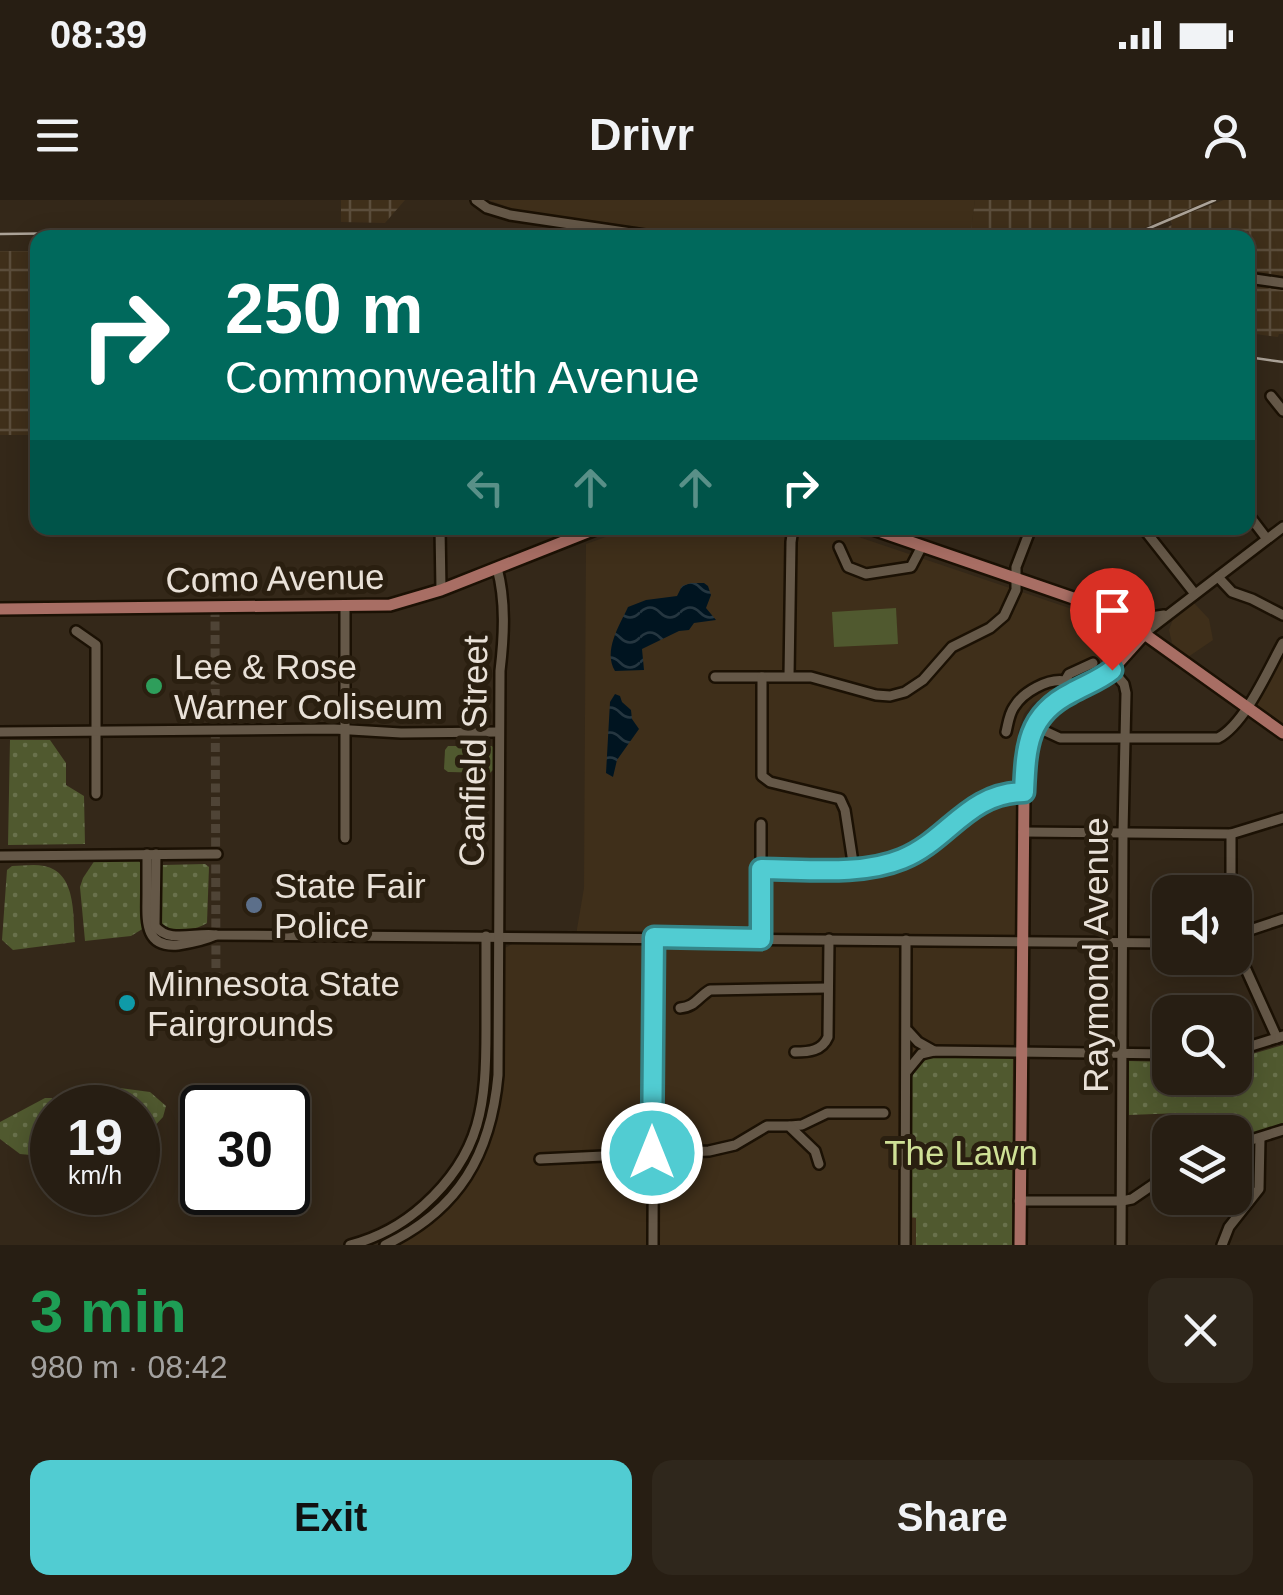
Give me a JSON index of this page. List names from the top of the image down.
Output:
{
  "streets": {
    "main road": ["Como Avenue"],
    "street": ["Canfield Street", "Raymond Avenue"]
  },
  "crossings": [
    ["Como Avenue", "Canfield Street"]
  ],
  "parks": ["The Lawn"],
  "places": ["Lee & Rose Warner Coliseum", "State Fair Police", "Minnesota State Fairgrounds"],
  "page": {
    "status": "08:39",
    "header": "Drivr",
    "turn": ["250 m", "Commonwealth Avenue"],
    "speed": "19 km/h",
    "limit": "30",
    "heading": ["3 min", "980 m · 08:42"],
    "buttons": ["Exit", "Share"]
  }
}
